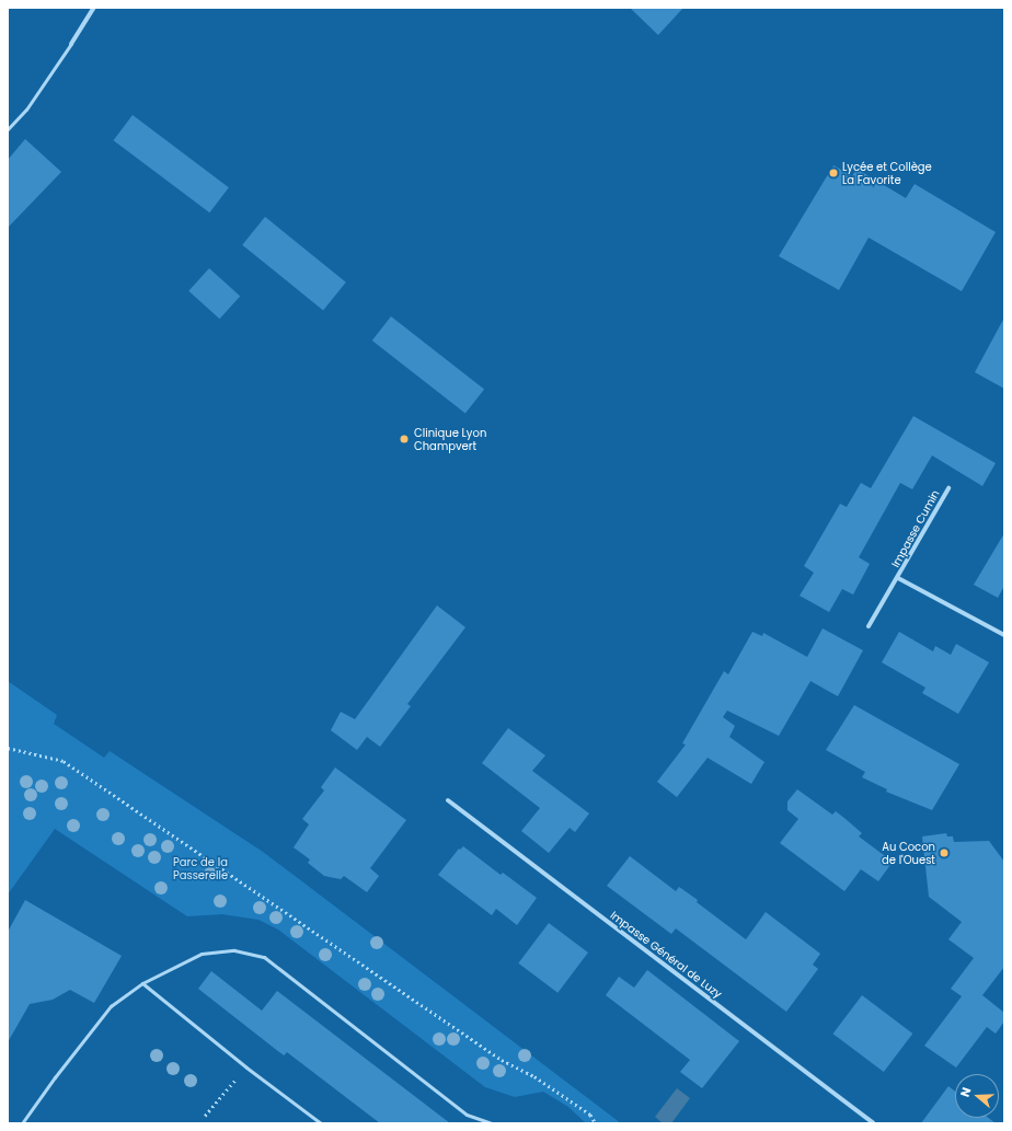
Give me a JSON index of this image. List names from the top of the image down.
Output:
{
  "streets": {
    "street": ["Impasse Cumin", "Impasse Général de Luzy"]
  },
  "parks": ["Parc de la Passerelle"],
  "places": ["Lycée et Collège La Favorite", "Clinique Lyon Champvert", "Au Cocon de l'Ouest"],
  "north": "left"
}
